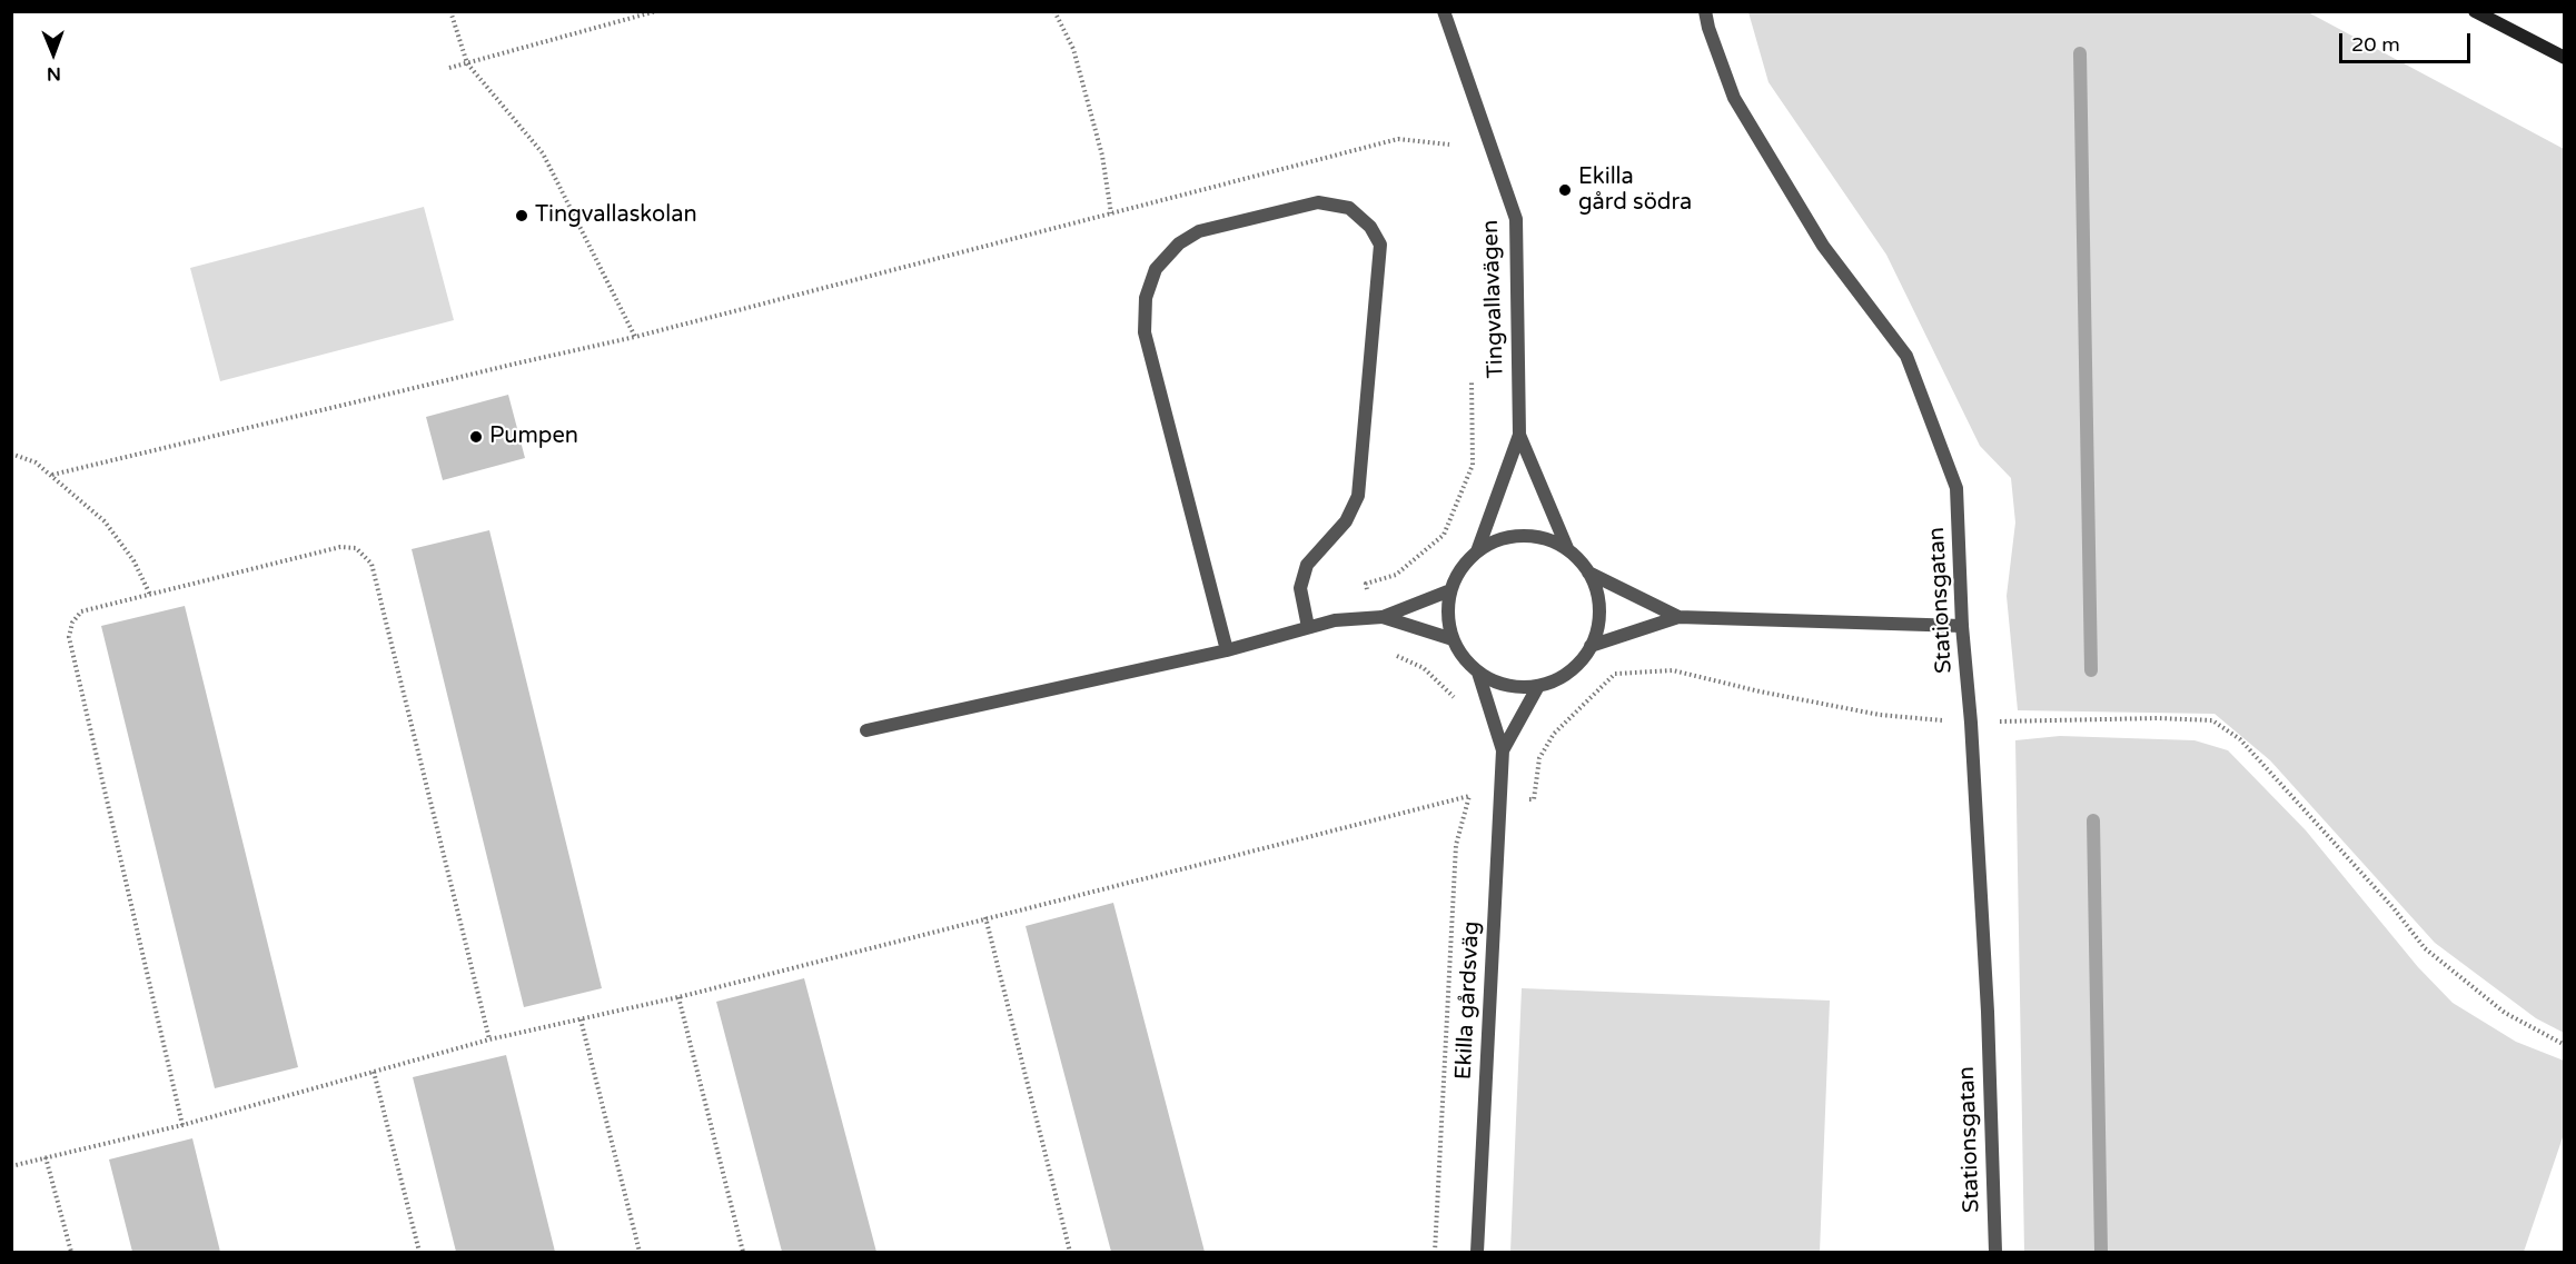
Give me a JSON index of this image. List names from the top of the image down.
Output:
{
  "streets": {
    "street": ["Tingvallavägen", "Stationsgatan", "Ekilla gårdsväg"]
  },
  "places": ["Ekilla gård södra", "Tingvallaskolan", "Pumpen"],
  "scale_bar": "20 m",
  "north": "bottom"
}
